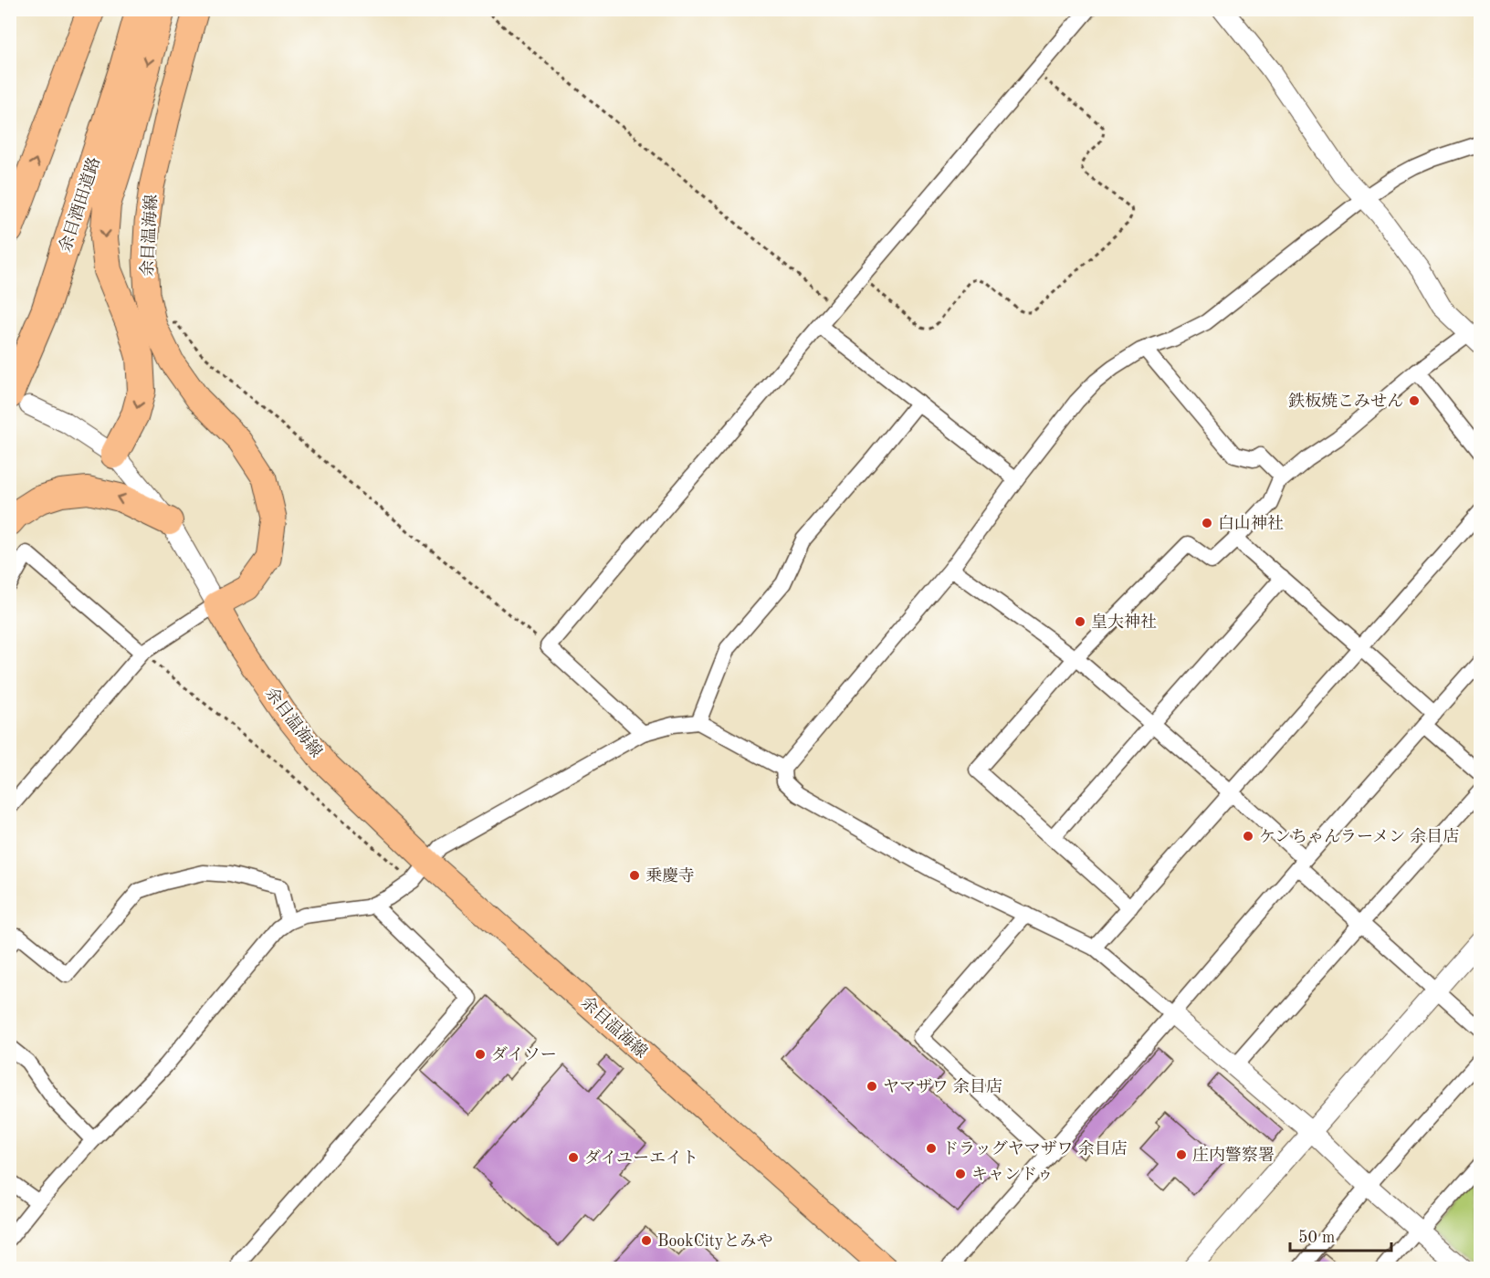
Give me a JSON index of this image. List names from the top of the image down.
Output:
{
  "streets": {
    "highway": ["余目酒田道路"],
    "main road": ["余目温海線"]
  },
  "places": [
    "鉄板焼こみせん",
    "白山神社",
    "皇大神社",
    "ケンちゃんラーメン 余目店",
    "乗慶寺",
    "ダイソー",
    "ヤマザワ 余目店",
    "ドラッグヤマザワ 余目店",
    "庄内警察署",
    "ダイユーエイト",
    "キャンドゥ",
    "BookCityとみや"
  ],
  "scale_bar": "50 m"
}
